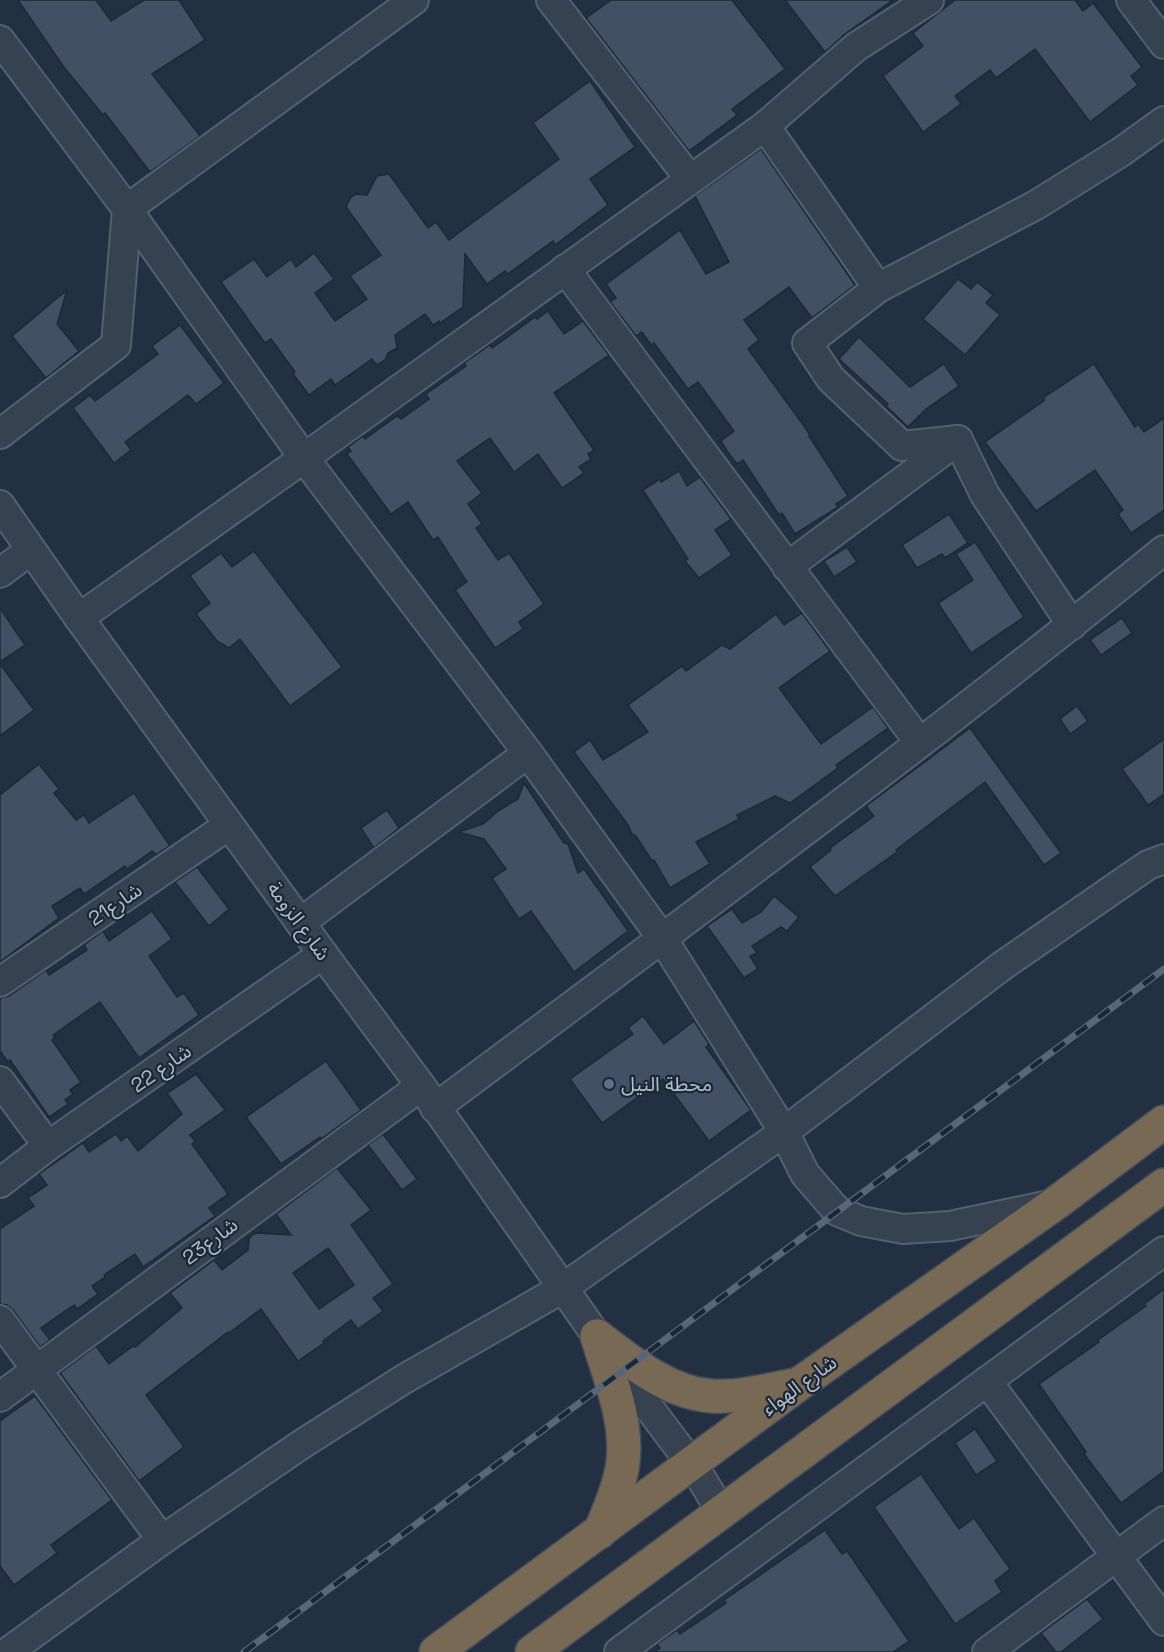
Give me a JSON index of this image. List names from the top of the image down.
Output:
{
  "streets": {
    "highway": ["شارع الهواء"],
    "street": [
      "شارع21",
      "شارع الزومة",
      "شارع 22",
      "شارع23"
    ]
  },
  "crossings": [
    ["شارع21", "شارع الزومة"],
    ["شارع الزومة", "شارع 22"],
    ["شارع الزومة", "شارع23"],
    ["شارع الزومة", "شارع الهواء"]
  ],
  "places": ["محطة النيل"]
}
